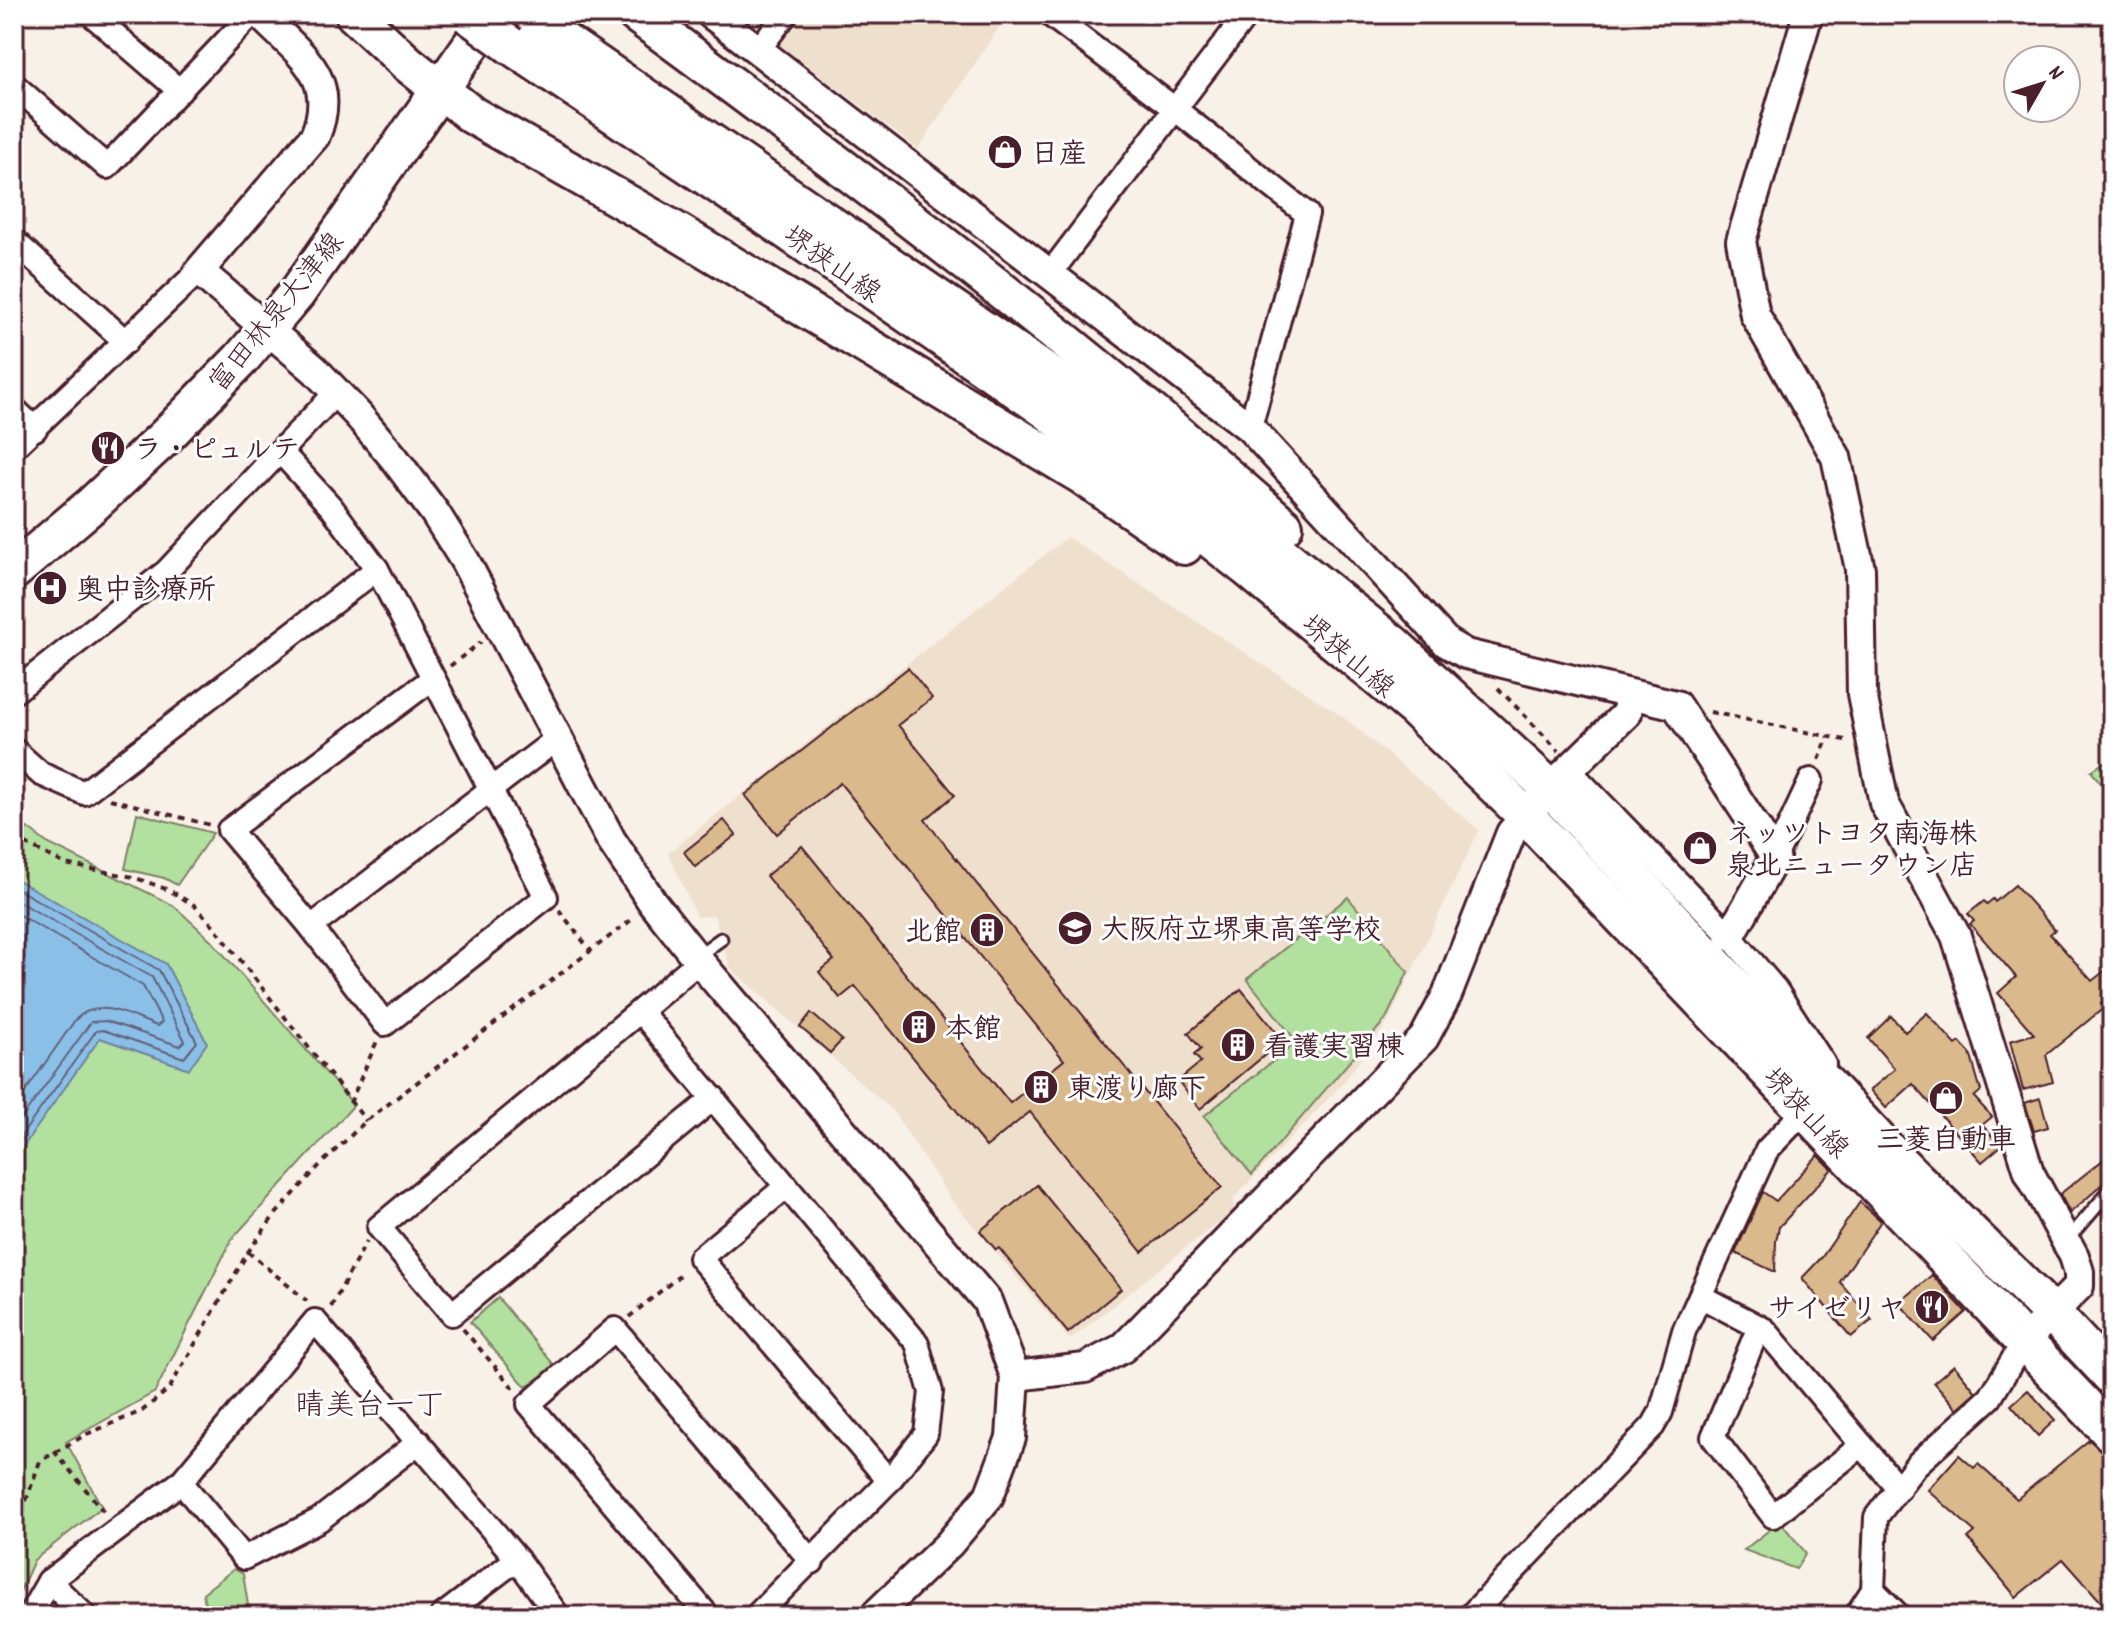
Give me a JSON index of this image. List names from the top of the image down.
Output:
{
  "streets": {
    "main road": ["堺狭山線", "富田林泉大津線"]
  },
  "crossings": [
    ["堺狭山線", "富田林泉大津線"]
  ],
  "districts": ["晴美台一丁"],
  "places": {
    "shop": ["日産", "ネッツトヨタ南海株 泉北ニュータウン店", "三菱自動車"],
    "restaurant": ["ラ・ピュルテ", "サイゼリヤ"],
    "hospital": ["奥中診療所"],
    "school or university": ["大阪府立堺東高等学校"],
    "building": [
      "北館",
      "本館",
      "看護実習棟",
      "東渡り廊下"
    ]
  },
  "north": "top right"
}
